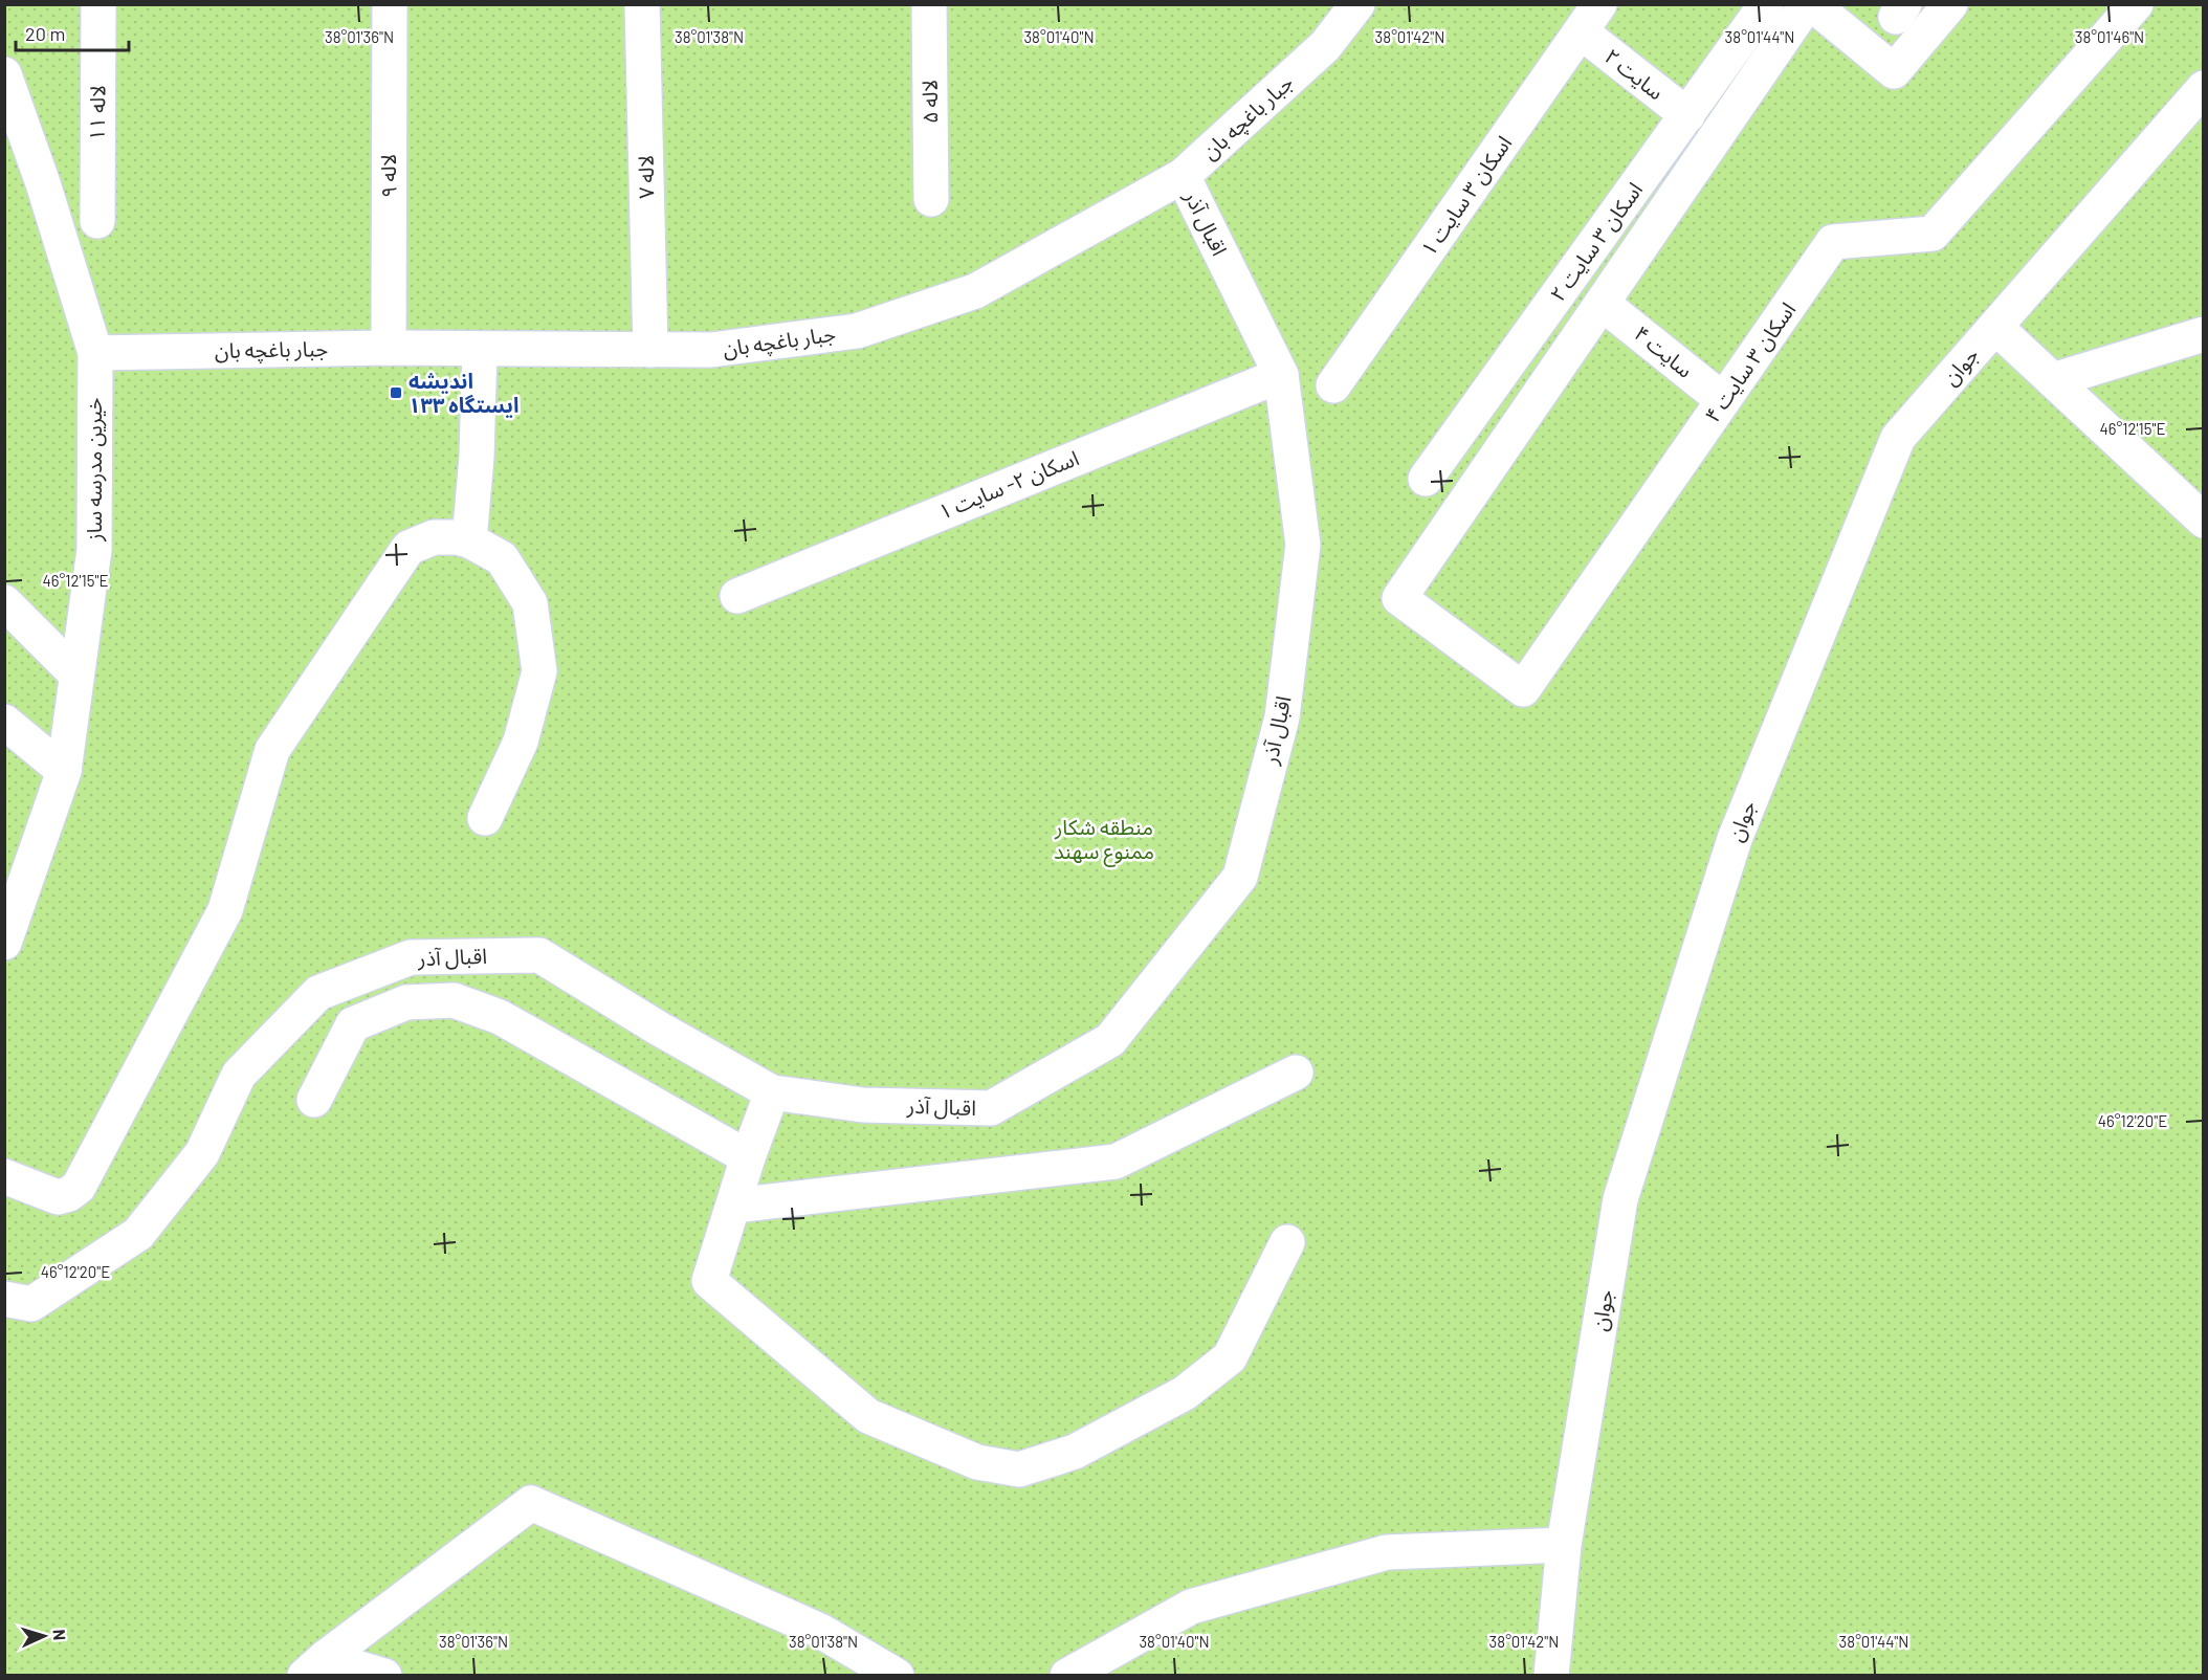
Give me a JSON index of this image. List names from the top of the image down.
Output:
{
  "streets": {
    "street": [
      "سایت ۲",
      "لاله ۵",
      "لاله ۱۱",
      "جبار باغچه بان",
      "لاله ۹",
      "لاله ۷",
      "اسکان ۳ سایت ۱",
      "اقبال آذر",
      "اسکان ۳ سایت ۲",
      "سایت ۴",
      "اسکان ۳ سایت ۴",
      "جوان",
      "خیرین مدرسه ساز",
      "اسکان ۲- سایت ۱"
    ]
  },
  "crossings": [
    ["سایت ۲", "اسکان ۳ سایت ۱"],
    ["سایت ۲", "اسکان ۳ سایت ۲"],
    ["جبار باغچه بان", "لاله ۹"],
    ["جبار باغچه بان", "لاله ۷"],
    ["جبار باغچه بان", "اقبال آذر"],
    ["جبار باغچه بان", "خیرین مدرسه ساز"],
    ["اقبال آذر", "اسکان ۲- سایت ۱"],
    ["سایت ۴", "اسکان ۳ سایت ۴"]
  ],
  "parks": ["منطقه شکار ممنوع سهند"],
  "places": {
    "transit": ["اندیشه ایستگاه ۱۳۳"]
  },
  "scale_bar": "20 m",
  "north": "right",
  "coordinates": [
    "38°01'36\"N",
    "38°01'38\"N",
    "38°01'40\"N",
    "38°01'42\"N",
    "38°01'44\"N",
    "38°01'46\"N",
    "46°12'15\"E",
    "46°12'20\"E"
  ]
}
